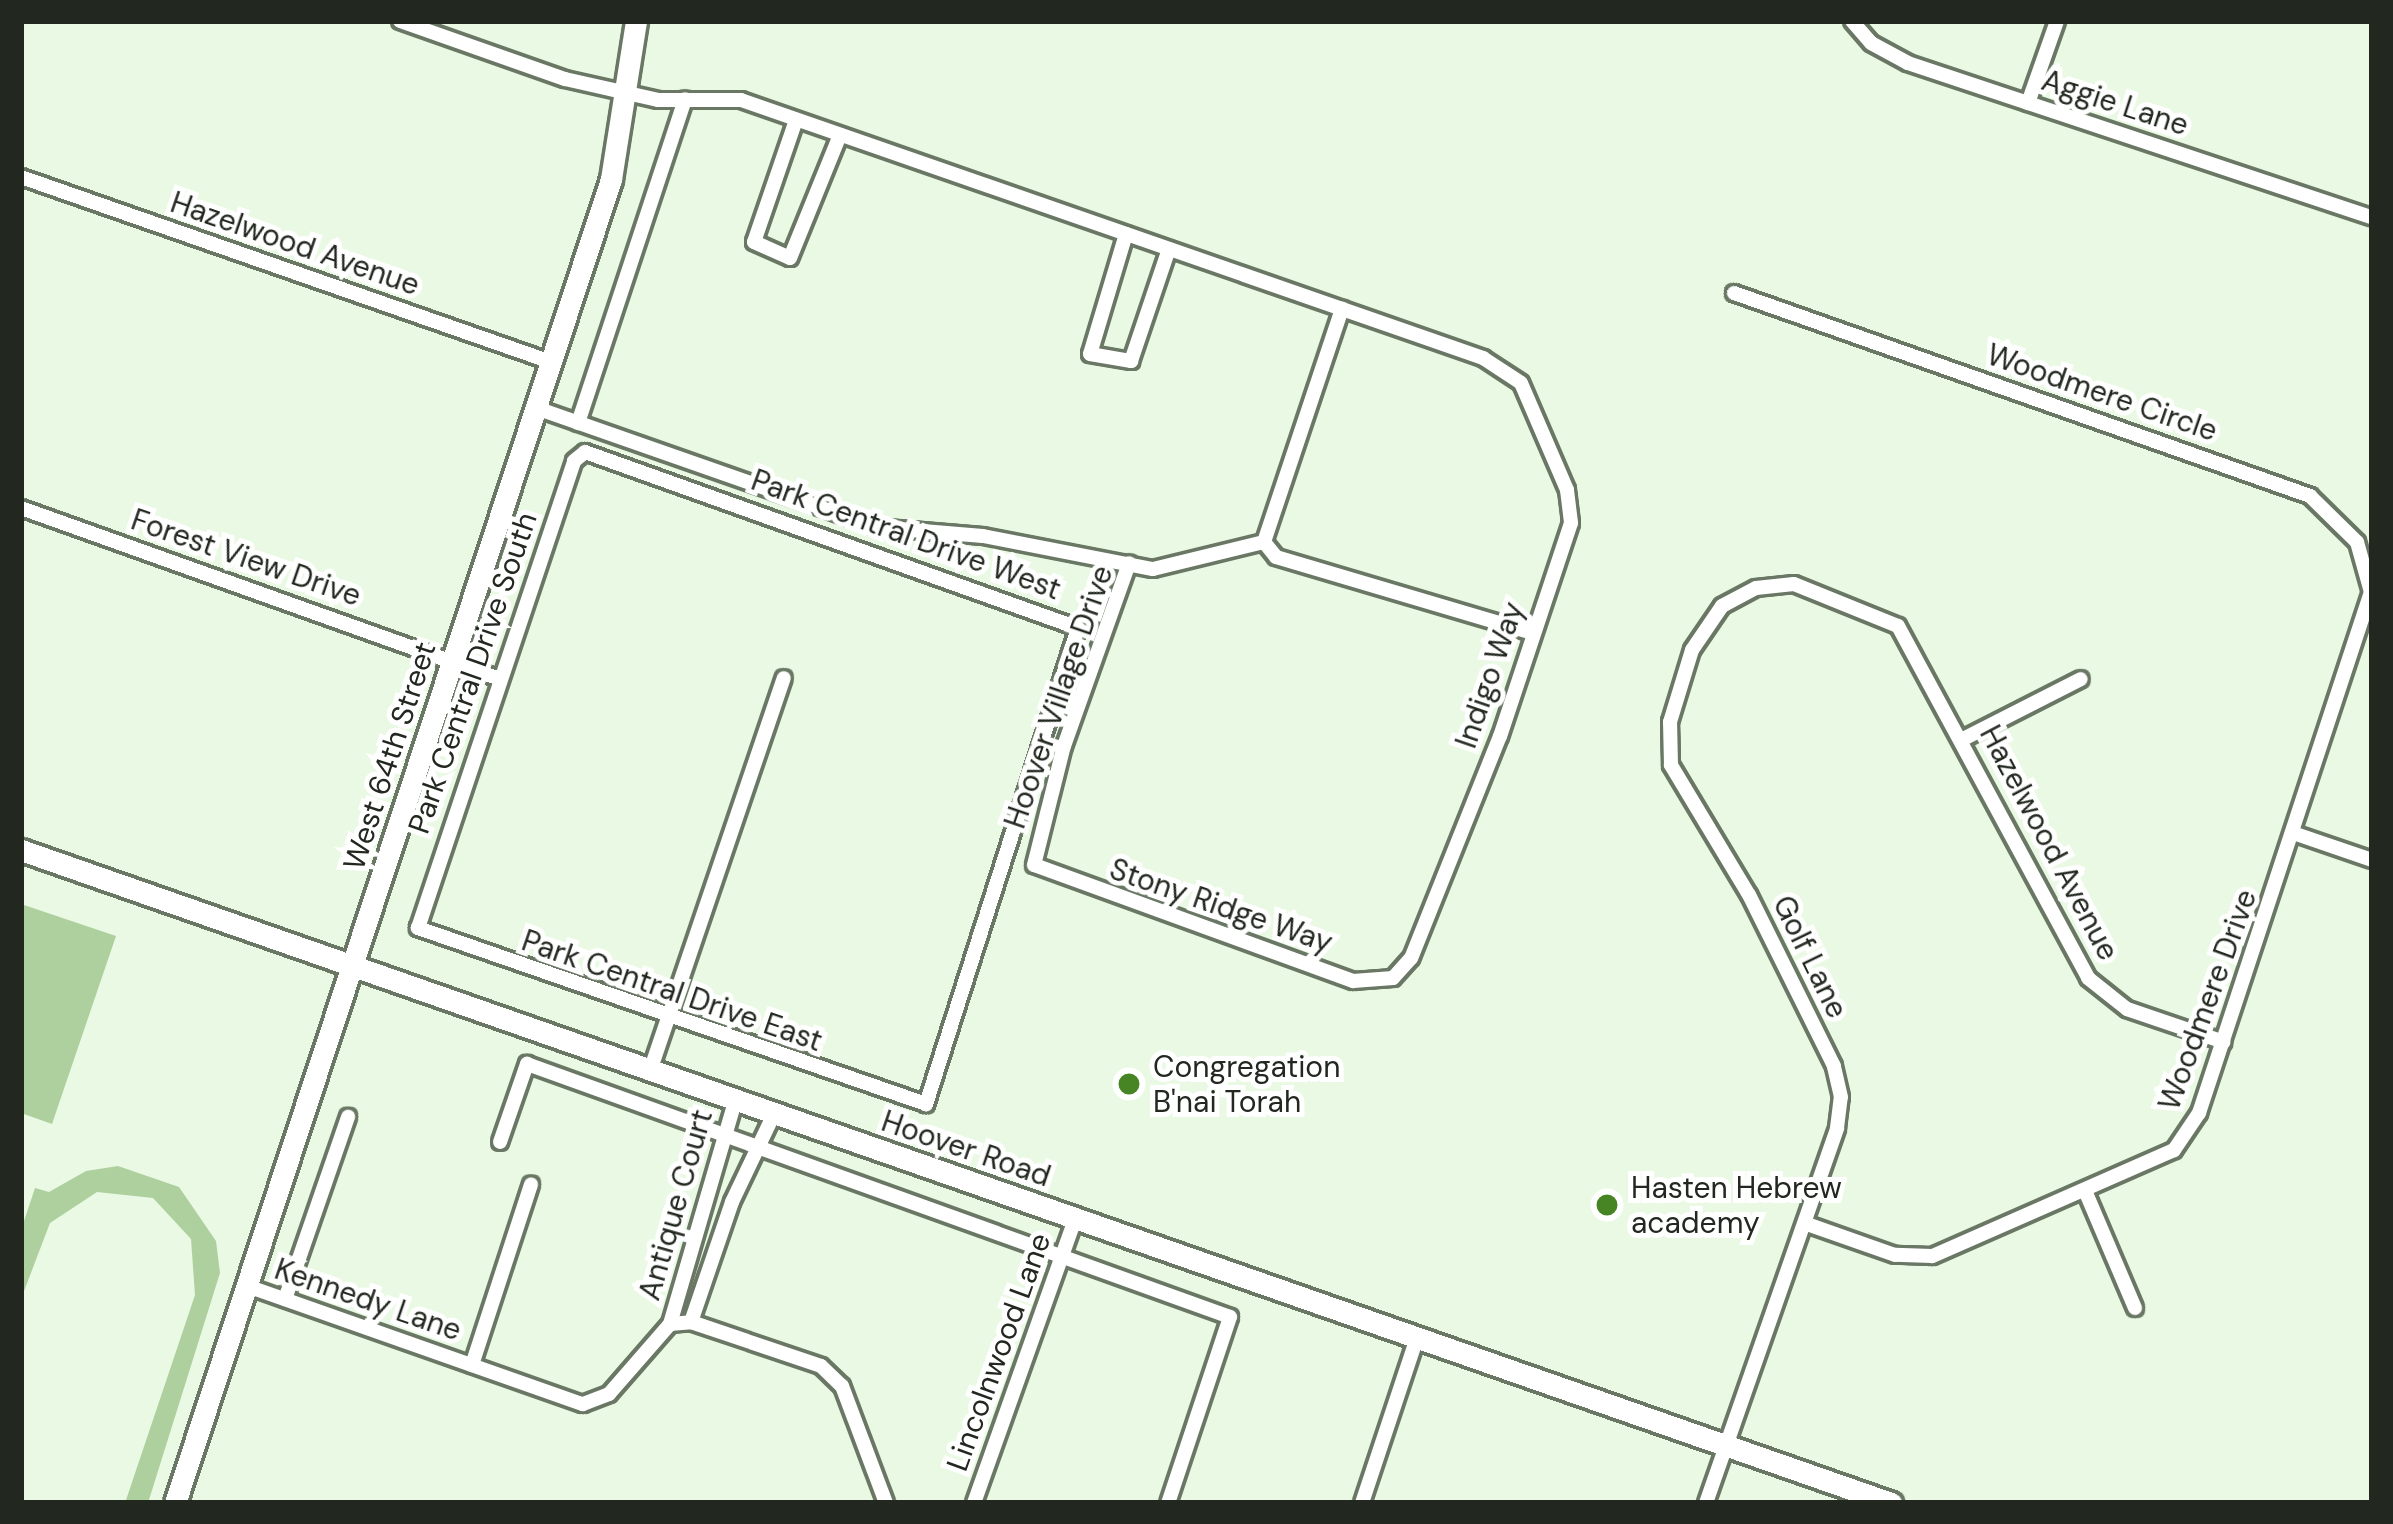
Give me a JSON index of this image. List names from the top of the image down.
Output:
{
  "streets": {
    "street": [
      "Aggie Lane",
      "Hazelwood Avenue",
      "Woodmere Circle",
      "Park Central Drive West",
      "Forest View Drive",
      "Park Central Drive South",
      "Indigo Way",
      "Hoover Village Drive",
      "West 64th Street",
      "Stony Ridge Way",
      "Golf Lane",
      "Park Central Drive East",
      "Woodmere Drive",
      "Hoover Road",
      "Antique Court",
      "Kennedy Lane",
      "Lincolnwood Lane"
    ]
  },
  "crossings": [
    ["Hazelwood Avenue", "West 64th Street"],
    ["Hazelwood Avenue", "Golf Lane"],
    ["Hazelwood Avenue", "Woodmere Drive"],
    ["Woodmere Circle", "Woodmere Drive"],
    ["Park Central Drive West", "Park Central Drive South"],
    ["Park Central Drive West", "Park Central Drive East"],
    ["Forest View Drive", "Park Central Drive South"],
    ["Forest View Drive", "West 64th Street"],
    ["Park Central Drive South", "Park Central Drive East"],
    ["Indigo Way", "Stony Ridge Way"],
    ["Hoover Village Drive", "Stony Ridge Way"],
    ["West 64th Street", "Hoover Road"],
    ["West 64th Street", "Kennedy Lane"],
    ["Golf Lane", "Woodmere Drive"],
    ["Golf Lane", "Hoover Road"],
    ["Hoover Road", "Antique Court"],
    ["Hoover Road", "Lincolnwood Lane"],
    ["Antique Court", "Kennedy Lane"]
  ],
  "places": ["Congregation B'nai Torah", "Hasten Hebrew academy"]
}
